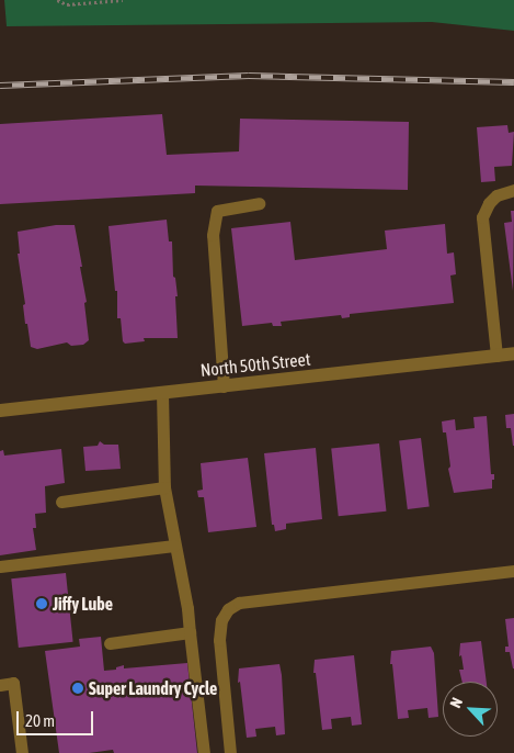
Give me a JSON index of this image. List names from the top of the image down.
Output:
{
  "streets": {
    "street": ["North 50th Street"]
  },
  "places": ["Jiffy Lube", "Super Laundry Cycle"],
  "scale_bar": "20 m",
  "north": "top left"
}
